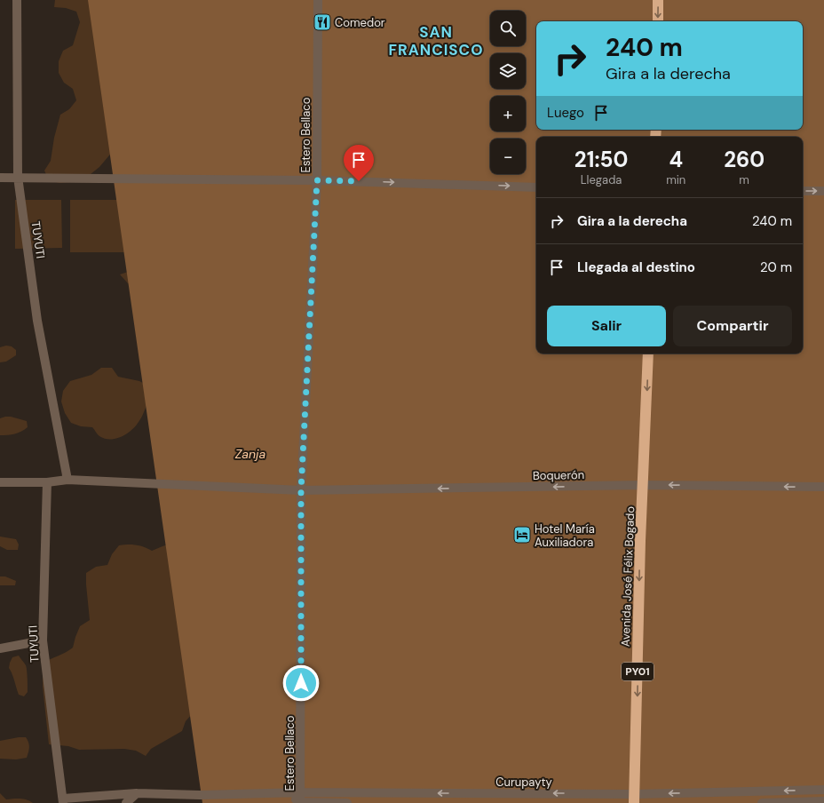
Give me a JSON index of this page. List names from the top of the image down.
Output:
{
  "streets": {
    "highway": ["Avenida José Félix Bogado", "PY01"],
    "street": [
      "Estero Bellaco",
      "TUYUTI",
      "Boquerón",
      "Curupayty"
    ]
  },
  "crossings": [
    ["Estero Bellaco", "Boquerón"],
    ["Estero Bellaco", "Curupayty"],
    ["TUYUTI", "Boquerón"],
    ["TUYUTI", "Curupayty"],
    ["Boquerón", "Avenida José Félix Bogado"],
    ["Avenida José Félix Bogado", "Curupayty"]
  ],
  "one_way": ["Boquerón", "Avenida José Félix Bogado", "Curupayty"],
  "districts": ["SAN FRANCISCO"],
  "water": ["Zanja"],
  "places": {
    "restaurant": ["Comedor"],
    "hotel": ["Hotel María Auxiliadora"]
  },
  "page": {
    "map_buttons": ["+", "−"],
    "turn": ["240 m", "Gira a la derecha"],
    "then": "Luego",
    "eta": [
      "21:50",
      "Llegada",
      "4",
      "min",
      "260",
      "m"
    ],
    "list": [
      {
        "name": "Gira a la derecha",
        "value": "240 m"
      },
      {
        "name": "Llegada al destino",
        "value": "20 m"
      }
    ],
    "buttons": ["Salir", "Compartir"]
  }
}
